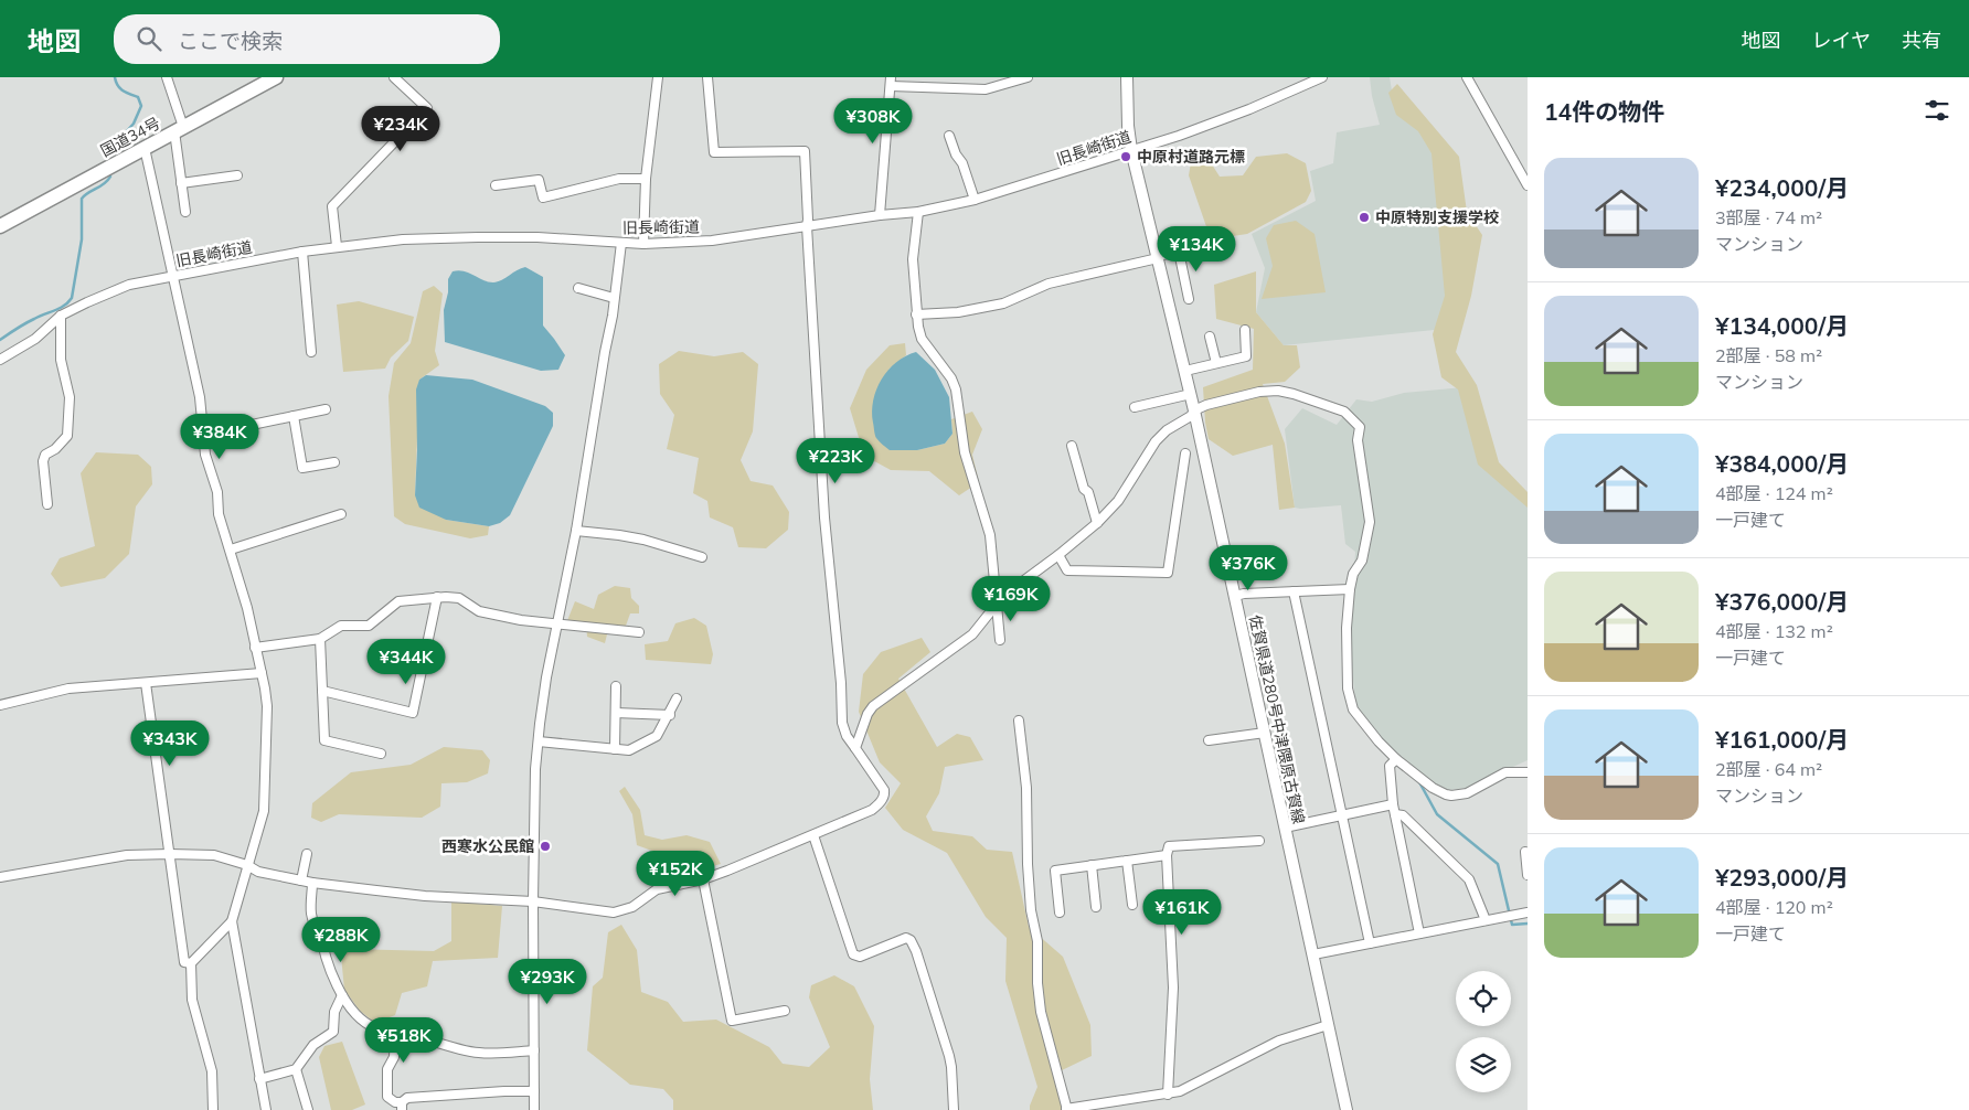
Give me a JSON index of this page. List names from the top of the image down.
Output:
{
  "streets": {
    "highway": ["国道34号"],
    "main road": ["佐賀県道280号中津隈原古賀線"],
    "street": ["旧長崎街道"]
  },
  "crossings": [
    ["旧長崎街道", "佐賀県道280号中津隈原古賀線"]
  ],
  "places": ["中原村道路元標", "中原特別支援学校", "西寒水公民館"],
  "page": {
    "header": "地図",
    "search": "ここで検索",
    "nav": ["地図", "レイヤ", "共有"],
    "heading": "14件の物件",
    "price": [
      "¥308K",
      "¥234K",
      "¥134K",
      "¥384K",
      "¥223K",
      "¥376K",
      "¥169K",
      "¥344K",
      "¥343K",
      "¥152K",
      "¥161K",
      "¥288K",
      "¥293K",
      "¥518K"
    ],
    "list": [
      {
        "name": "¥234,000/月",
        "note": "3部屋 · 74 m² · マンション"
      },
      {
        "name": "¥134,000/月",
        "note": "2部屋 · 58 m² · マンション"
      },
      {
        "name": "¥384,000/月",
        "note": "4部屋 · 124 m² · 一戸建て"
      },
      {
        "name": "¥376,000/月",
        "note": "4部屋 · 132 m² · 一戸建て"
      },
      {
        "name": "¥161,000/月",
        "note": "2部屋 · 64 m² · マンション"
      },
      {
        "name": "¥293,000/月",
        "note": "4部屋 · 120 m² · 一戸建て"
      }
    ]
  }
}
